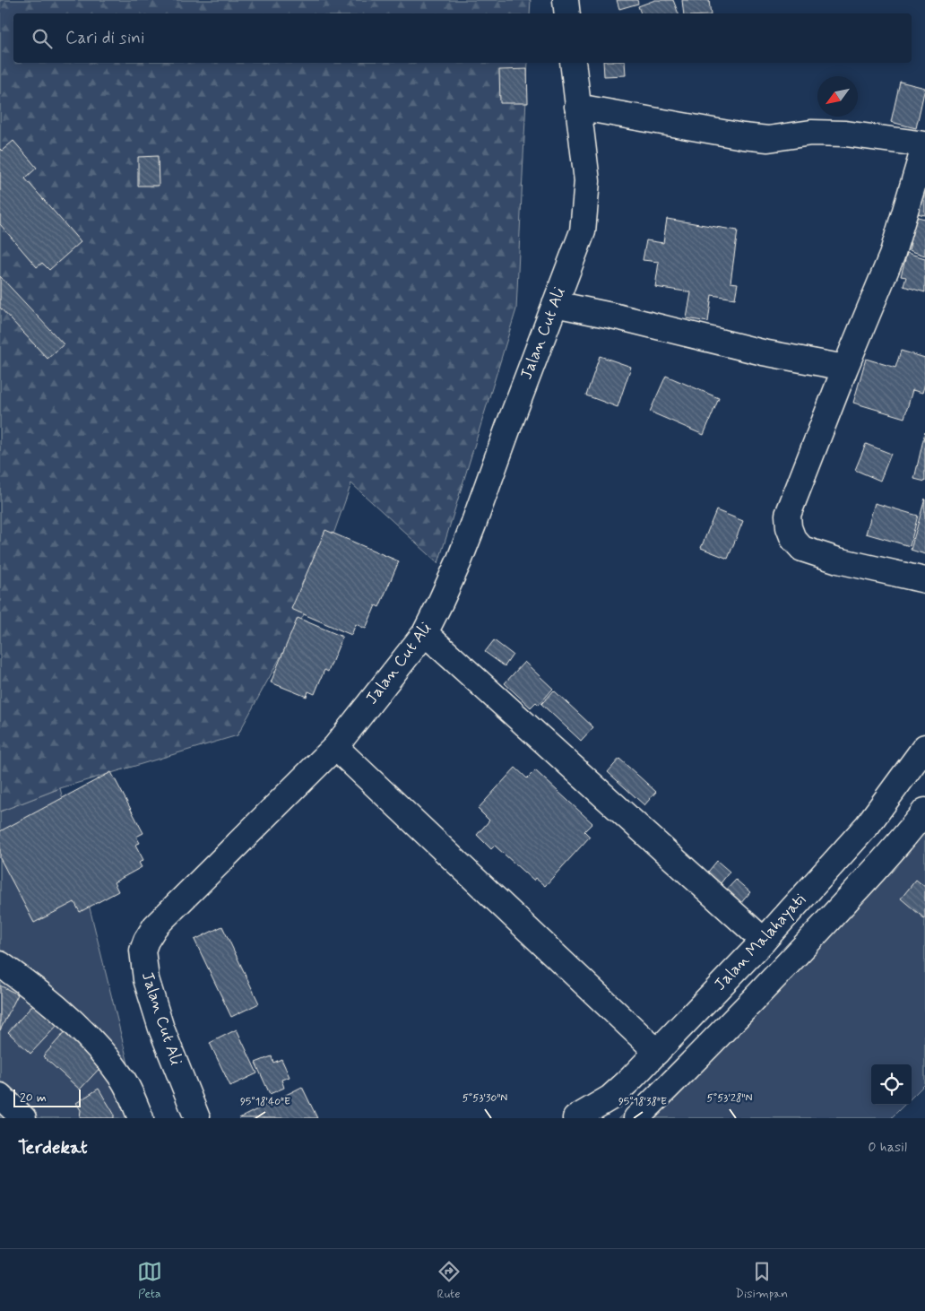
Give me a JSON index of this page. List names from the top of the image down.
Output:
{
  "streets": {
    "street": ["Jalan Cut Ali", "Jalan Malahayati"]
  },
  "scale_bar": "20 m",
  "north": "bottom left",
  "page": {
    "search": "Cari di sini",
    "scale": "20 m",
    "heading": ["Terdekat", "0 hasil"],
    "nav": ["Peta", "Rute", "Disimpan"]
  },
  "coordinates": [
    "5°53'30\"N",
    "5°53'28\"N",
    "95°18'40\"E",
    "95°18'38\"E"
  ]
}
